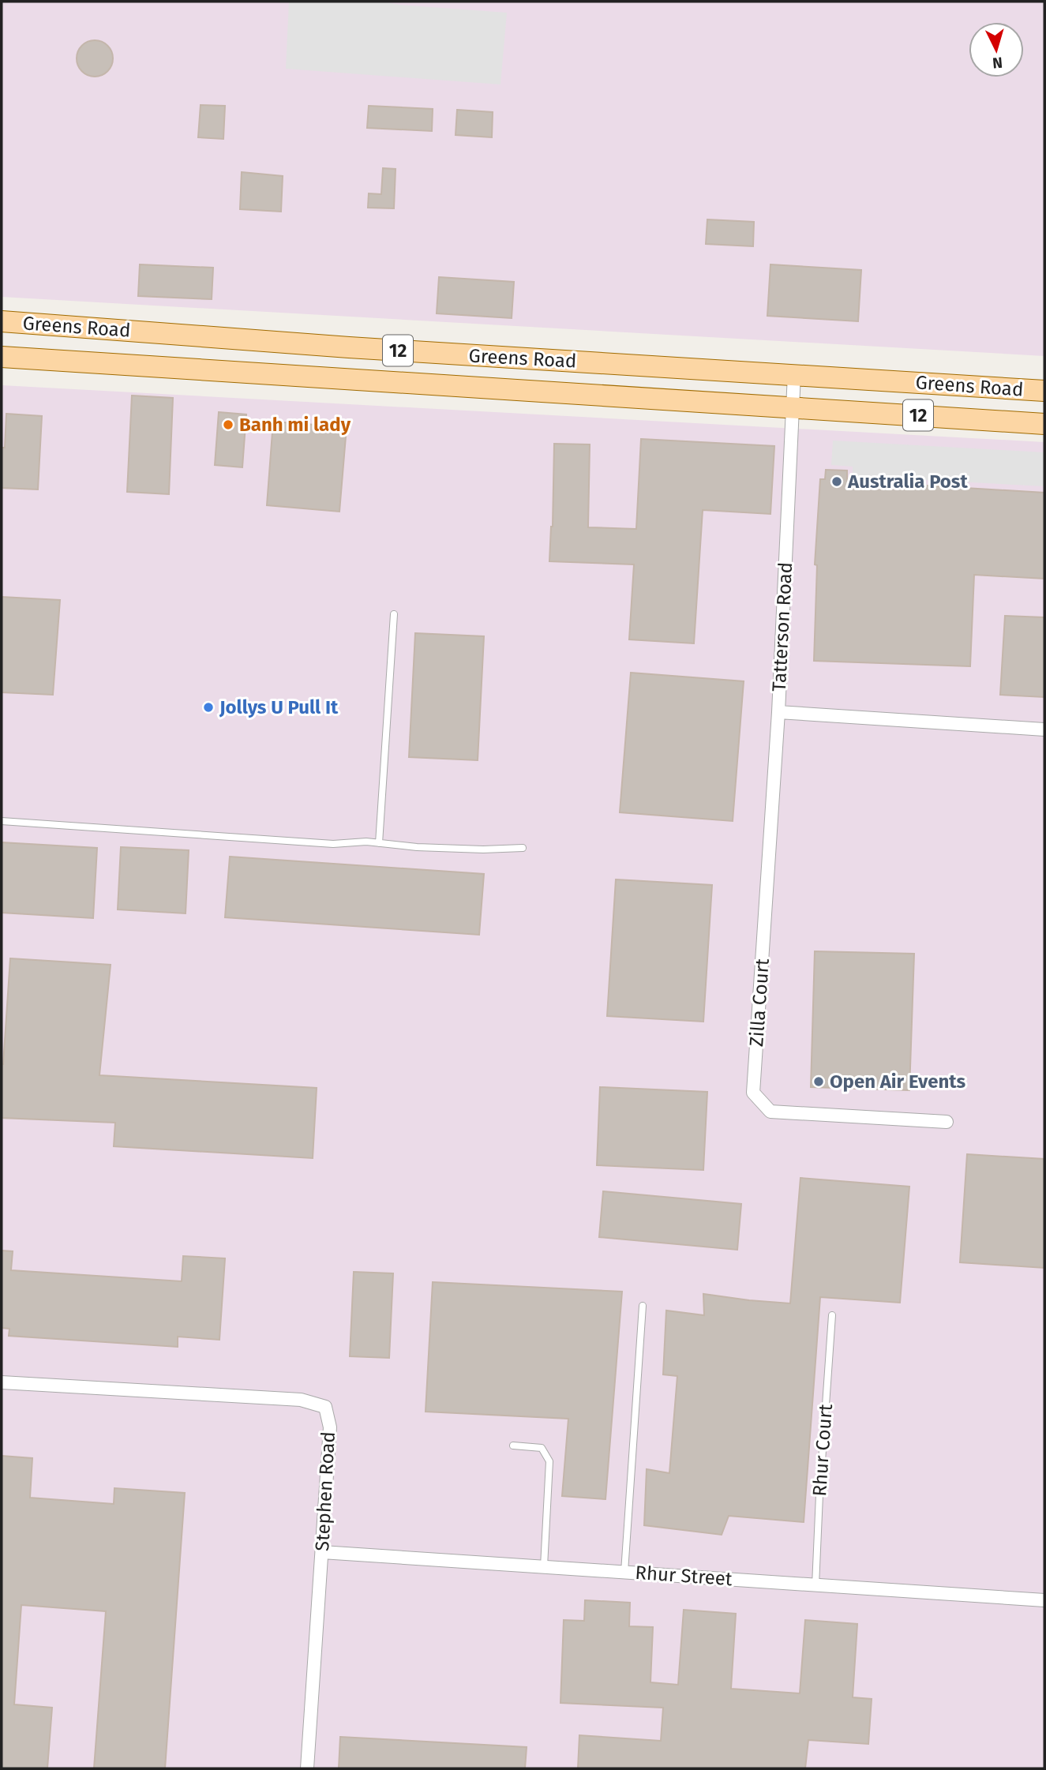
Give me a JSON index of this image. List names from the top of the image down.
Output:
{
  "streets": {
    "main road": ["Greens Road", "12"],
    "street": [
      "Tatterson Road",
      "Zilla Court",
      "Stephen Road",
      "Rhur Street"
    ],
    "lane": ["Rhur Court"]
  },
  "crossings": [
    ["Greens Road", "Tatterson Road"],
    ["Tatterson Road", "Zilla Court"],
    ["Rhur Court", "Rhur Street"],
    ["Stephen Road", "Rhur Street"]
  ],
  "places": [
    "Banh mi lady",
    "Australia Post",
    "Jollys U Pull It",
    "Open Air Events"
  ],
  "north": "bottom"
}
